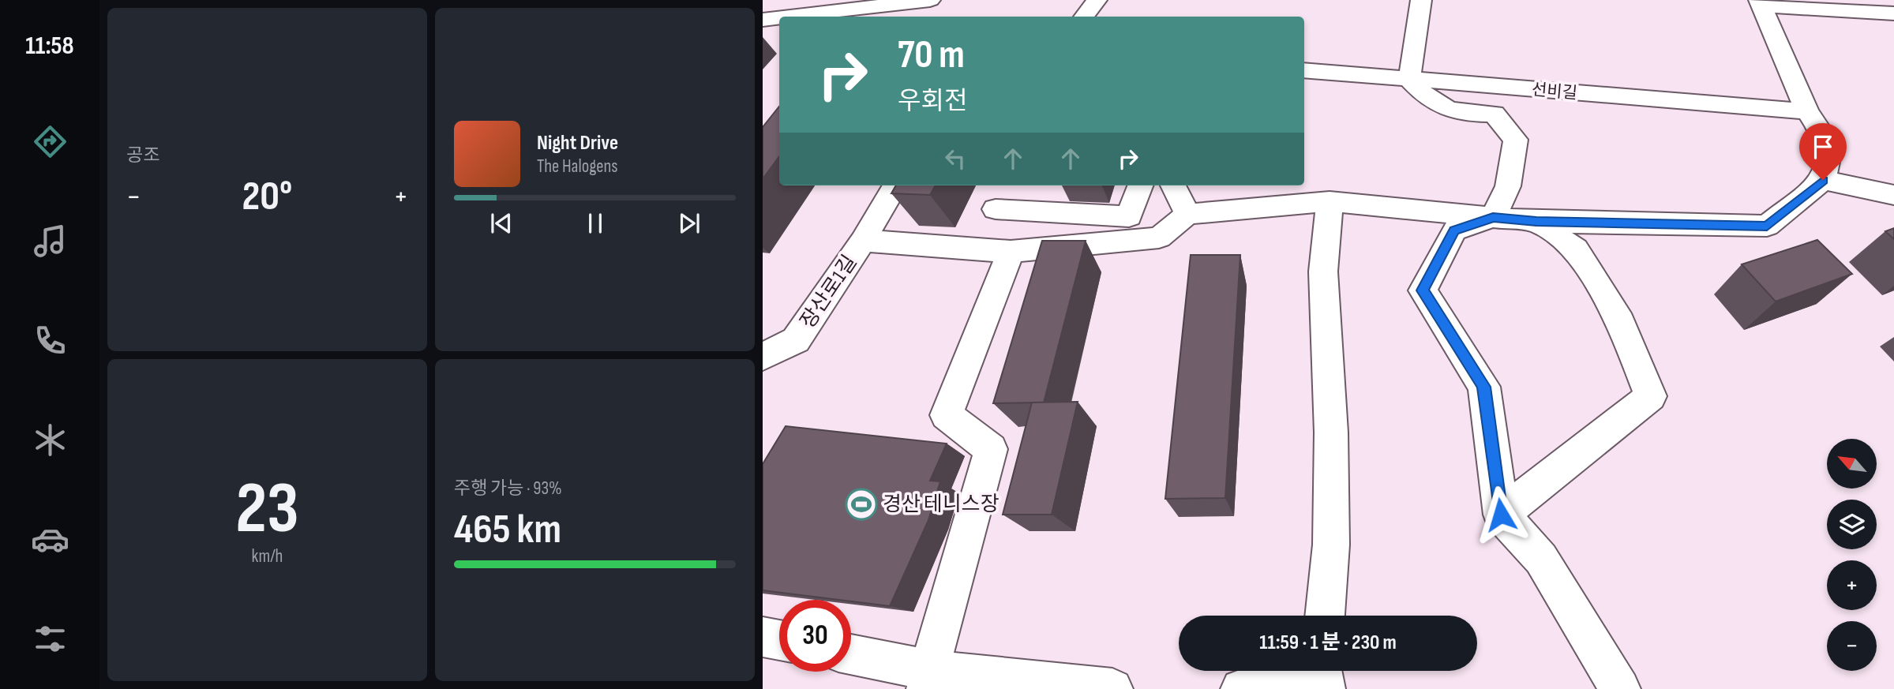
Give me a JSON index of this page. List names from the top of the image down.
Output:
{
  "streets": {
    "street": ["선비길", "장산로1길"]
  },
  "places": {
    "sports": ["경산 테니스장"]
  },
  "north": "top left",
  "page": {
    "tabs": "11:58",
    "tile": [
      "공조",
      ["23", "km/h"],
      ["주행 가능 · 93%", "465 km"]
    ],
    "turn": ["70 m", "우회전"],
    "song": ["Night Drive", "The Halogens"],
    "heat": ["−", "20°", "+"],
    "map_buttons": ["+", "−"],
    "limit": "30",
    "trip": "11:59 · 1 분 · 230 m"
  }
}
